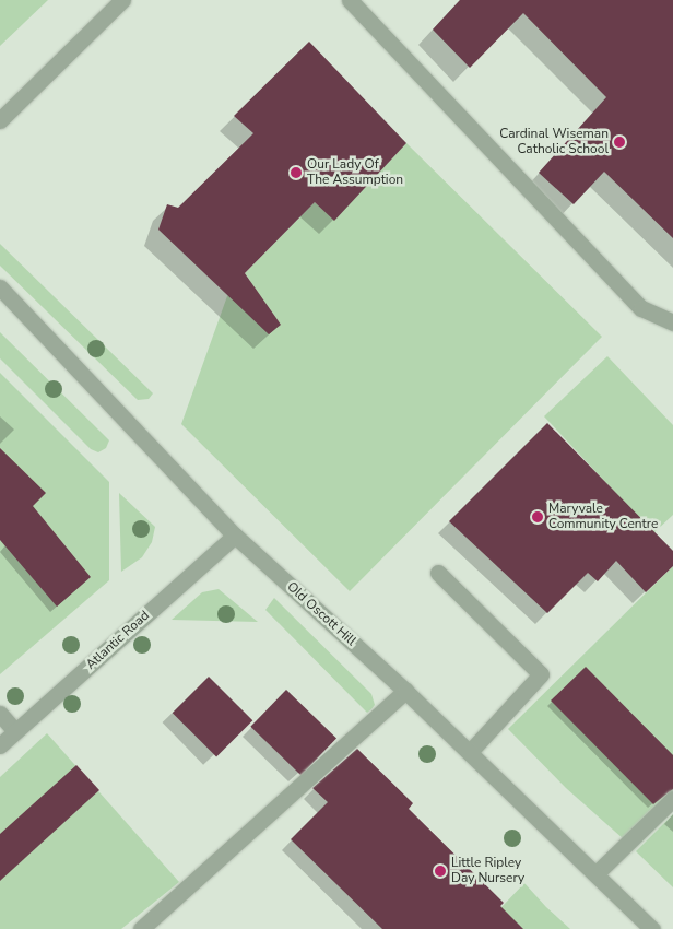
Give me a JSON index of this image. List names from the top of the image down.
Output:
{
  "streets": {
    "street": ["Old Oscott Hill", "Atlantic Road"]
  },
  "crossings": [
    ["Old Oscott Hill", "Atlantic Road"]
  ],
  "places": [
    "Cardinal Wiseman Catholic School",
    "Our Lady Of The Assumption",
    "Maryvale Community Centre",
    "Little Ripley Day Nursery"
  ]
}
